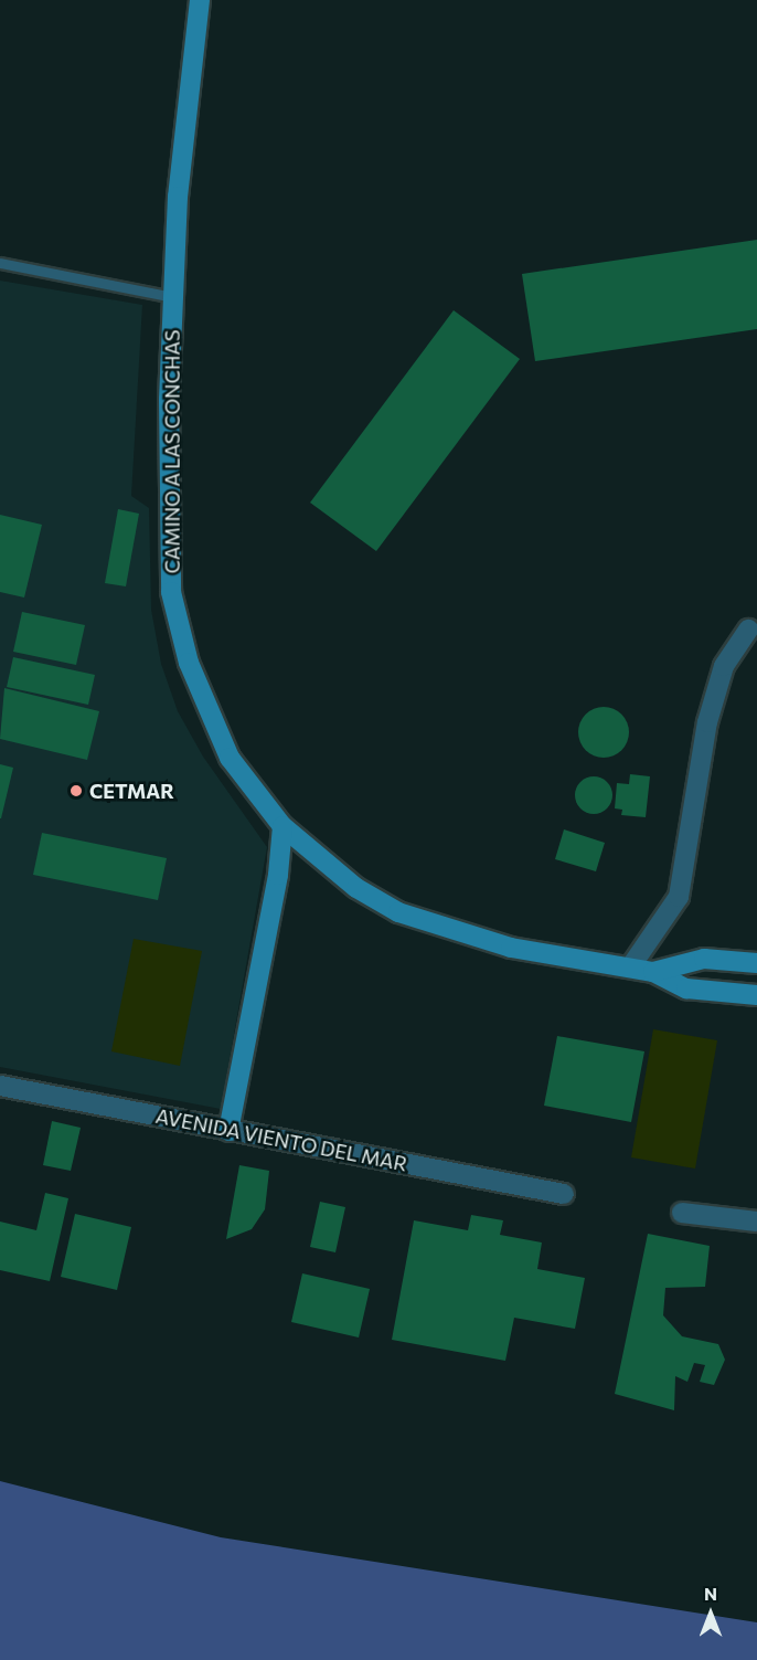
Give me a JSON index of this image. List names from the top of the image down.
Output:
{
  "streets": {
    "street": ["CAMINO A LAS CONCHAS", "AVENIDA VIENTO DEL MAR"]
  },
  "places": ["CETMAR"],
  "north": "top"
}
